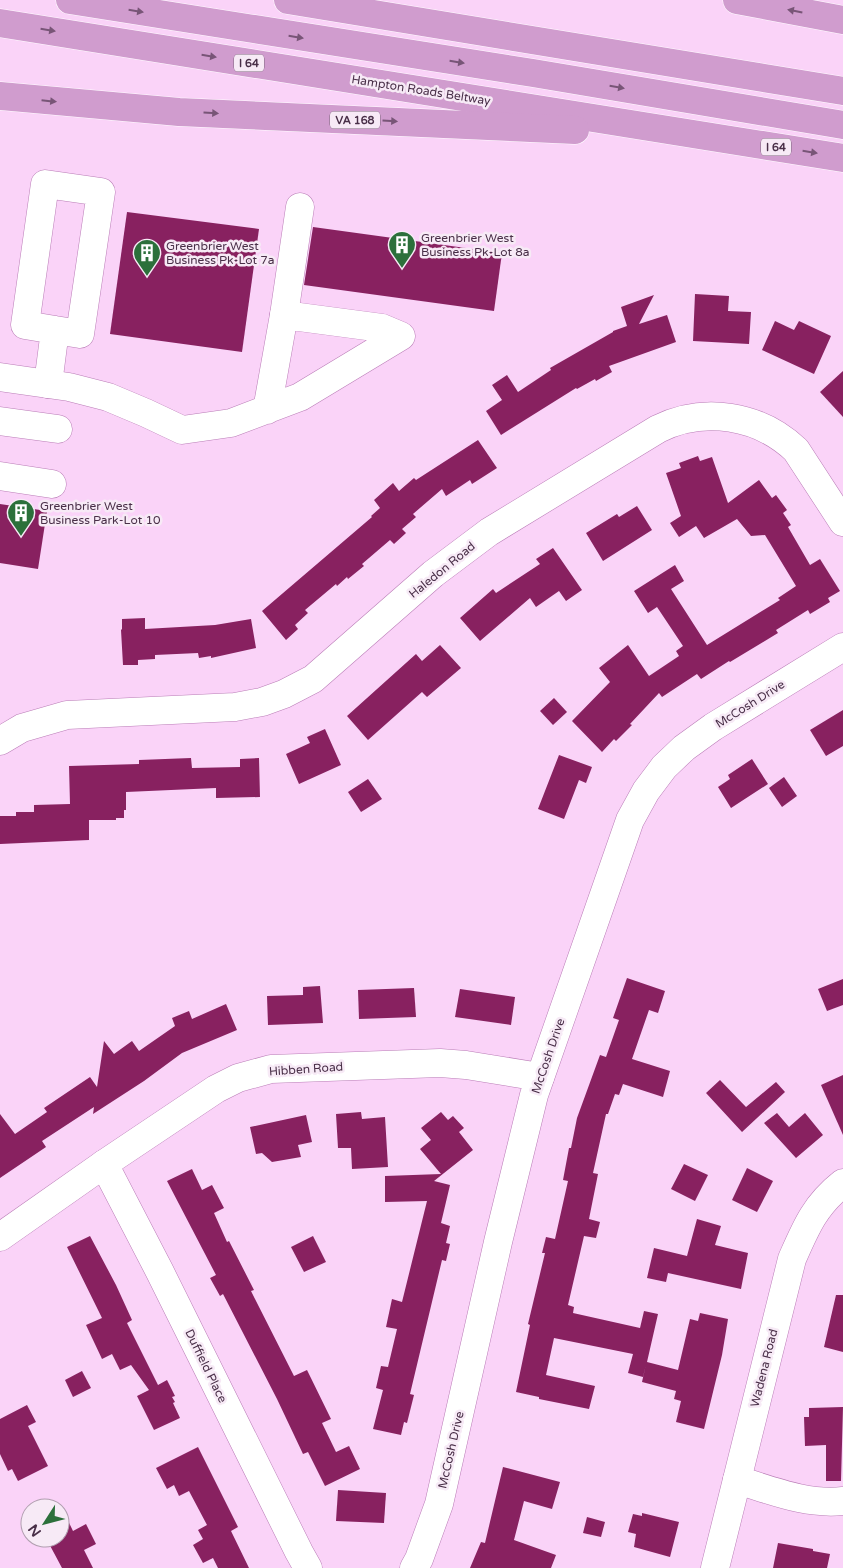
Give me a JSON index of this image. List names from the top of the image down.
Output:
{
  "streets": {
    "highway": ["I 64", "Hampton Roads Beltway", "VA 168"],
    "street": [
      "Haledon Road",
      "McCosh Drive",
      "Hibben Road",
      "Duffield Place",
      "Wadena Road"
    ]
  },
  "crossings": [
    ["Hampton Roads Beltway", "VA 168"],
    ["McCosh Drive", "Hibben Road"],
    ["Hibben Road", "Duffield Place"]
  ],
  "places": {
    "building": ["Greenbrier West Business Pk-Lot 8a", "Greenbrier West Business Pk-Lot 7a", "Greenbrier West Business Park-Lot 10"]
  },
  "north": "bottom left"
}
